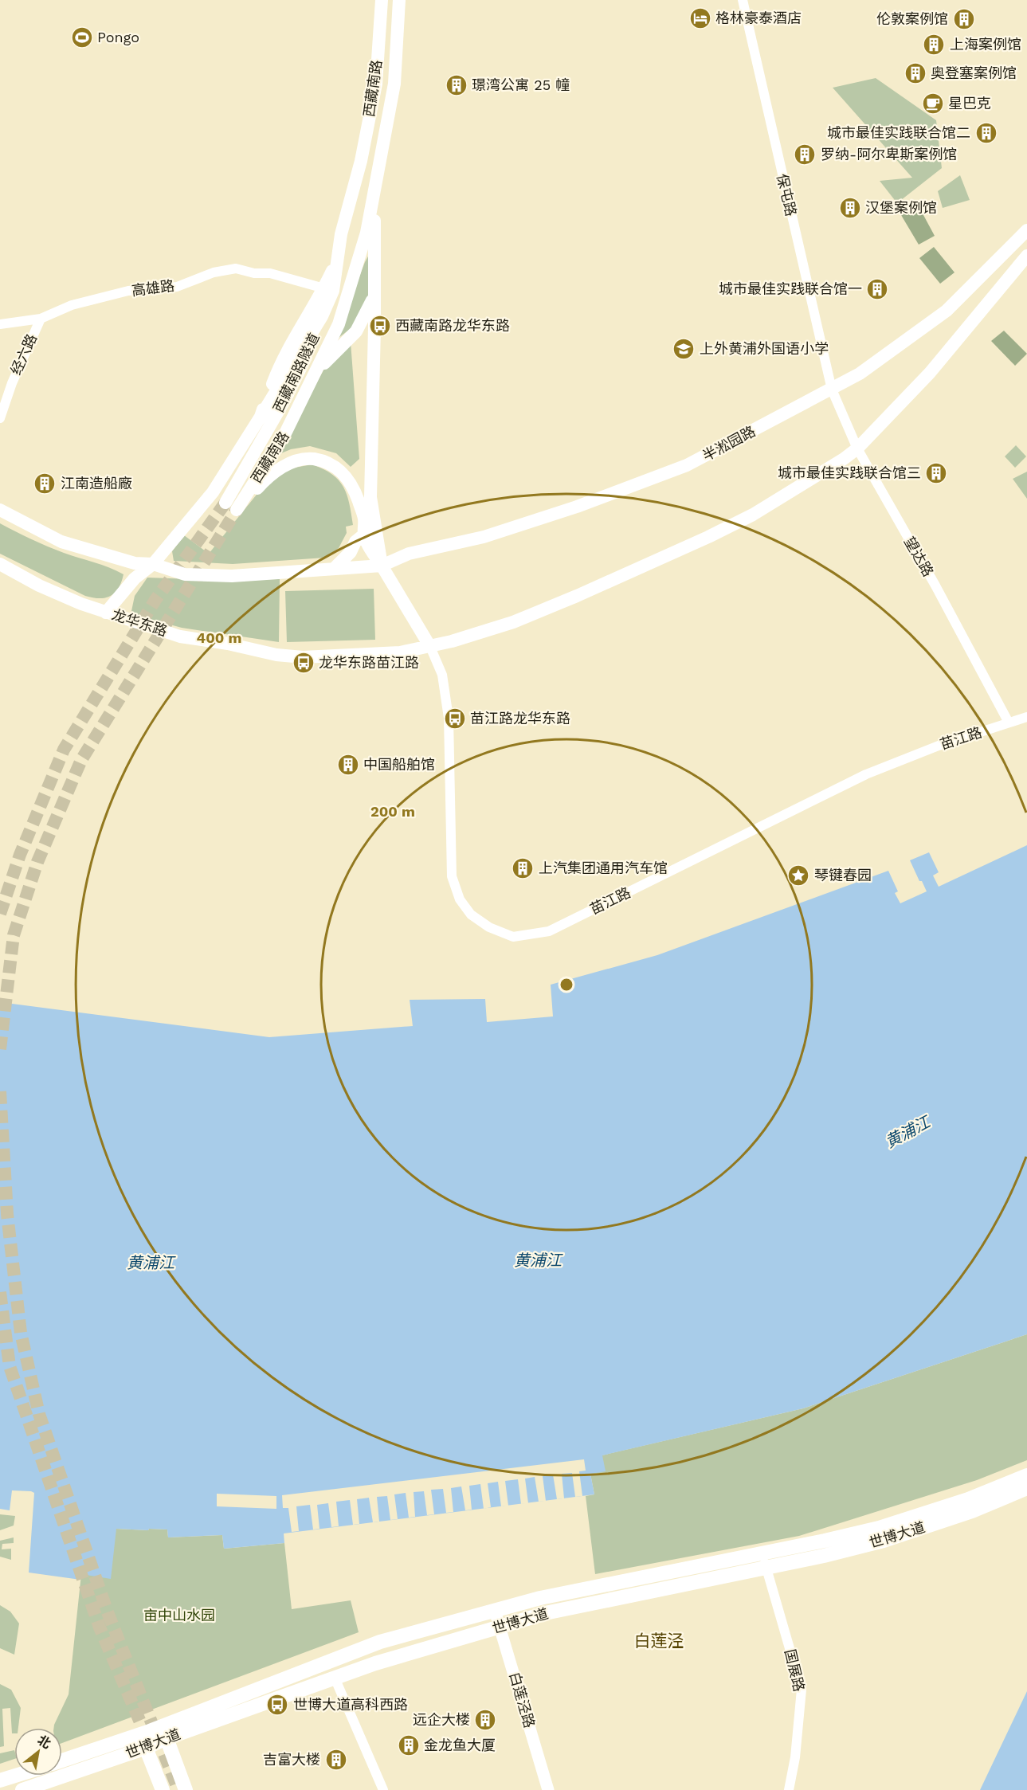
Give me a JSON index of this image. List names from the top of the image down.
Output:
{
  "streets": {
    "main road": [
      "西藏南路",
      "西藏南路隧道",
      "半淞园路",
      "龙华东路",
      "世博大道"
    ],
    "street": [
      "保屯路",
      "高雄路",
      "经六路",
      "望达路",
      "苗江路",
      "国展路",
      "白莲泾路"
    ]
  },
  "crossings": [
    ["西藏南路", "高雄路"],
    ["西藏南路", "西藏南路隧道"],
    ["西藏南路", "半淞园路"],
    ["西藏南路", "龙华东路"],
    ["西藏南路", "苗江路"],
    ["保屯路", "半淞园路"],
    ["保屯路", "望达路"],
    ["高雄路", "经六路"],
    ["半淞园路", "望达路"],
    ["望达路", "苗江路"],
    ["龙华东路", "苗江路"],
    ["世博大道", "国展路"],
    ["世博大道", "白莲泾路"]
  ],
  "districts": ["白莲泾"],
  "water": ["黄浦江"],
  "parks": ["亩中山水园"],
  "places": {
    "hotel": ["格林豪泰酒店"],
    "building": [
      "伦敦案例馆",
      "上海案例馆",
      "奥登塞案例馆",
      "璟湾公寓 25 幢",
      "城市最佳实践联合馆二",
      "罗纳-阿尔卑斯案例馆",
      "汉堡案例馆",
      "城市最佳实践联合馆一",
      "城市最佳实践联合馆三",
      "江南造船廠",
      "中国船舶馆",
      "上汽集团通用汽车馆",
      "远企大楼",
      "金龙鱼大厦",
      "吉富大楼"
    ],
    "sports": ["Pongo"],
    "cafe": ["星巴克"],
    "bus stop": [
      "西藏南路龙华东路",
      "龙华东路苗江路",
      "苗江路龙华东路",
      "世博大道高科西路"
    ],
    "school or university": ["上外黄浦外国语小学"],
    "place": ["琴键春园"]
  },
  "north": "top right",
  "rings": ["400 m", "200 m"]
}
